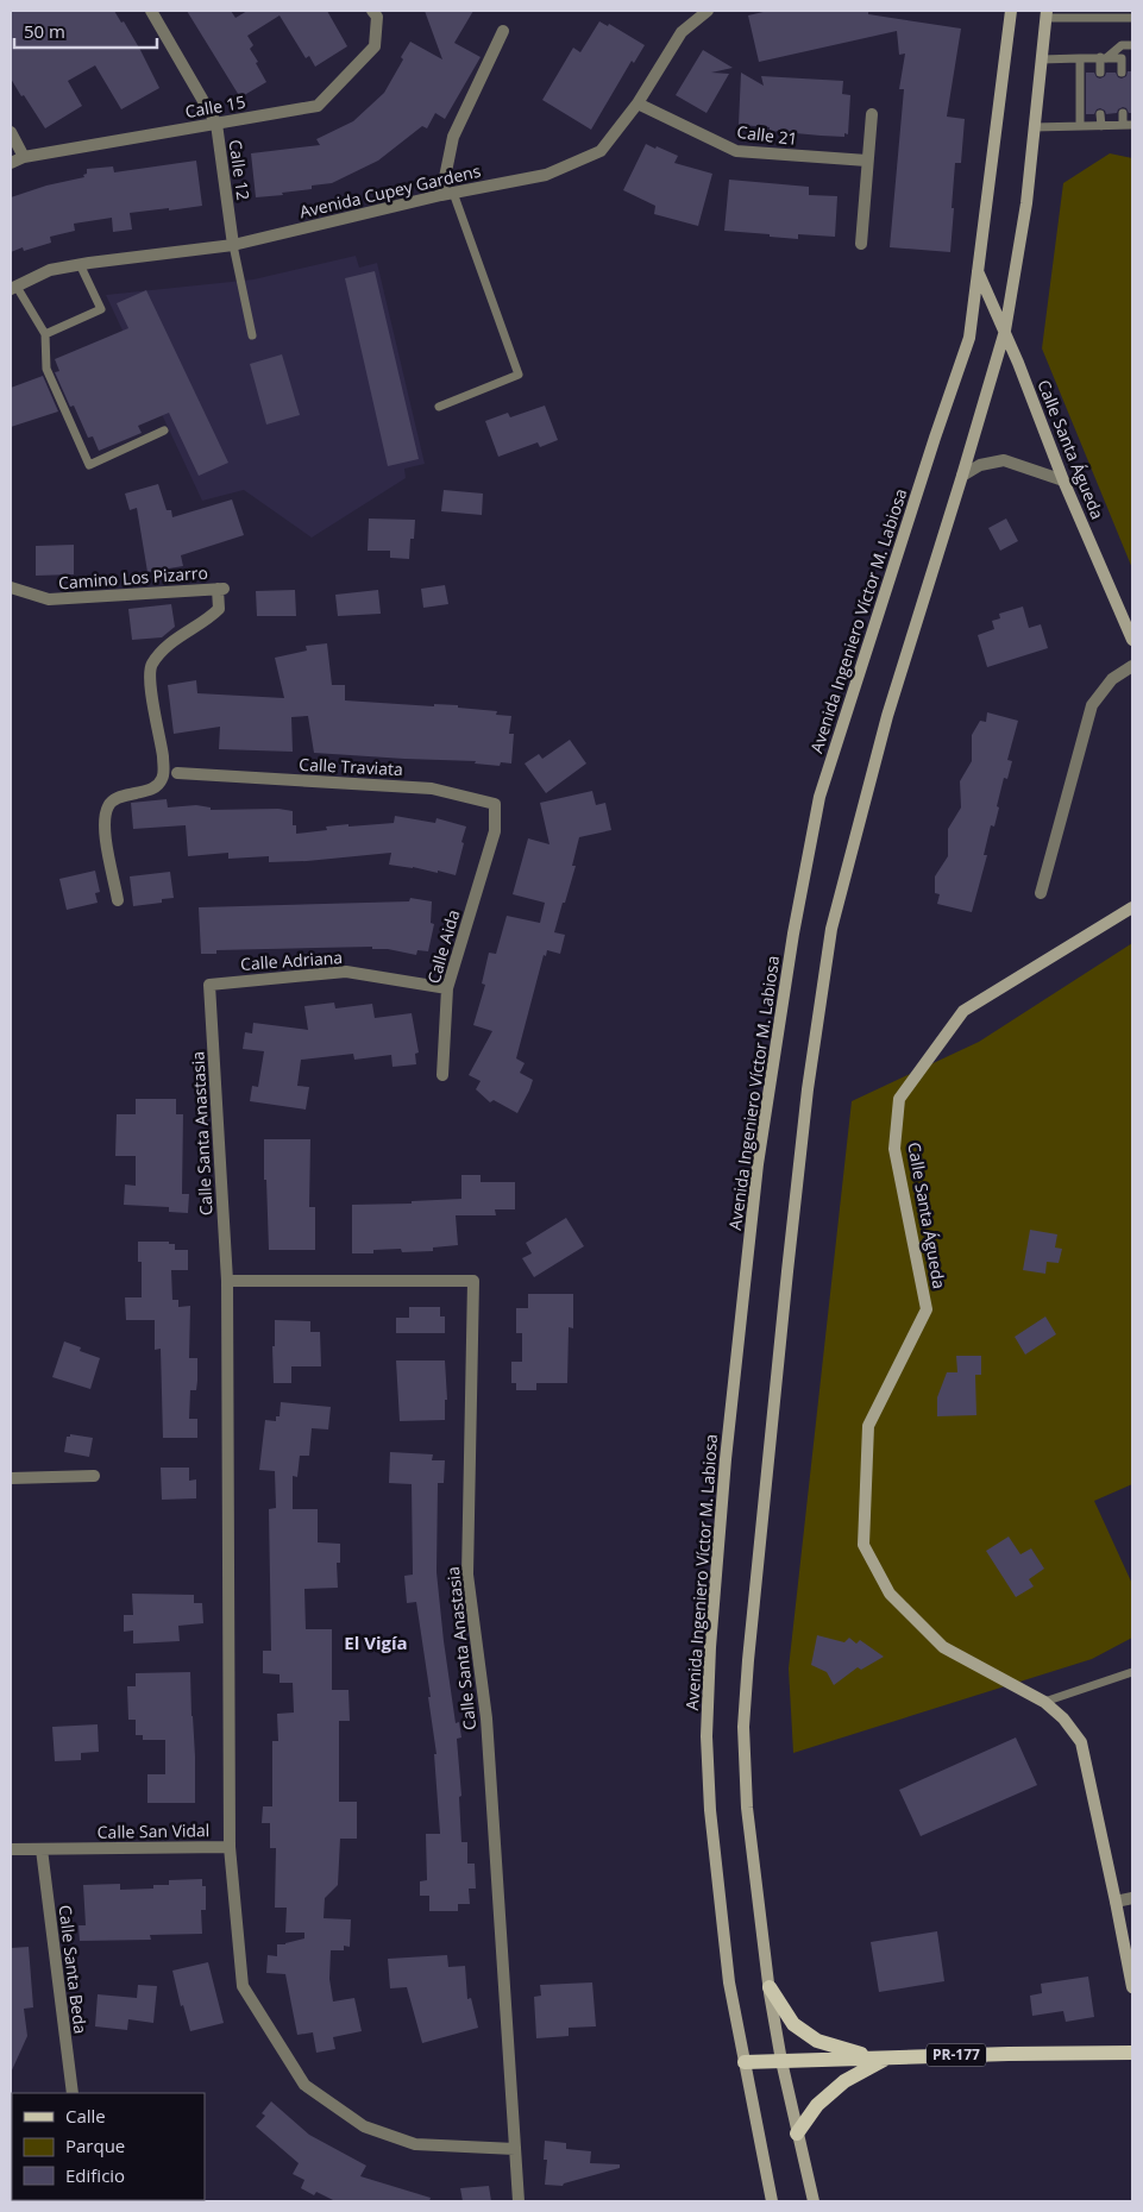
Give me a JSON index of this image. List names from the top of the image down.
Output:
{
  "streets": {
    "main road": ["Calle Santa Águeda", "Avenida Ingeniero Víctor M. Labiosa", "PR-177"],
    "street": [
      "Calle 15",
      "Calle 21",
      "Calle 12",
      "Avenida Cupey Gardens",
      "Camino Los Pizarro",
      "Calle Traviata",
      "Calle Aida",
      "Calle Adriana",
      "Calle Santa Anastasia",
      "Calle San Vidal",
      "Calle Santa Beda"
    ]
  },
  "crossings": [
    ["Calle 15", "Calle 12"],
    ["Calle 21", "Avenida Cupey Gardens"],
    ["Calle 12", "Avenida Cupey Gardens"],
    ["Calle Santa Águeda", "Avenida Ingeniero Víctor M. Labiosa"],
    ["Avenida Ingeniero Víctor M. Labiosa", "PR-177"],
    ["Calle Traviata", "Calle Aida"],
    ["Calle Aida", "Calle Adriana"],
    ["Calle Adriana", "Calle Santa Anastasia"],
    ["Calle Santa Anastasia", "Calle San Vidal"],
    ["Calle San Vidal", "Calle Santa Beda"]
  ],
  "districts": ["El Vigía"],
  "legend": ["Calle", "Parque", "Edificio"],
  "scale_bar": "50 m"
}
